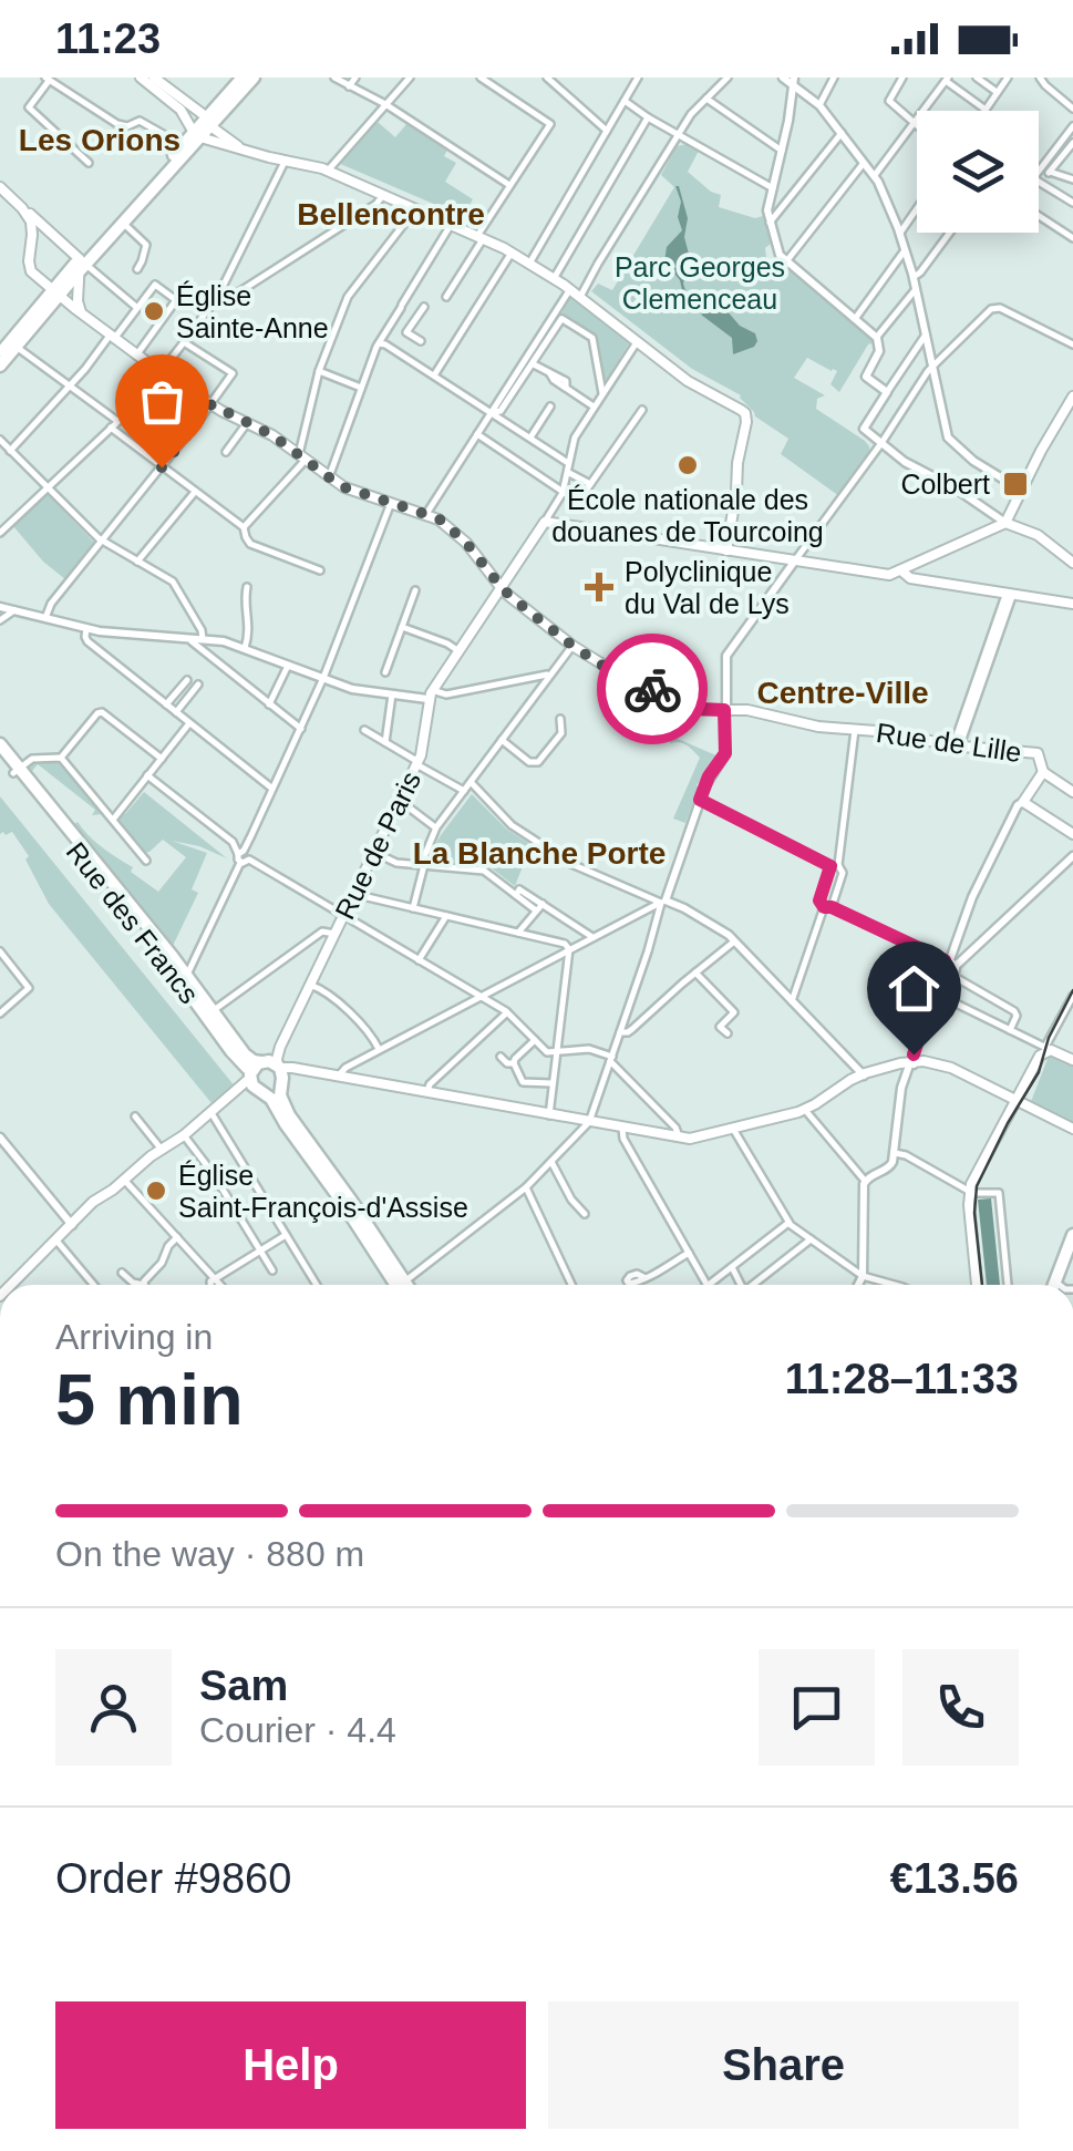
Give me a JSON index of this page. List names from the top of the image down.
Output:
{
  "streets": {
    "main road": ["Rue de Lille", "Rue de Paris", "Rue des Francs"]
  },
  "crossings": [
    ["Rue de Lille", "Rue de Paris"],
    ["Rue de Paris", "Rue des Francs"]
  ],
  "districts": [
    "Les Orions",
    "Bellencontre",
    "Centre-Ville",
    "La Blanche Porte"
  ],
  "parks": ["Parc Georges Clemenceau"],
  "places": {
    "other": ["Église Sainte-Anne", "École nationale des douanes de Tourcoing", "Église Saint-François-d'Assise"],
    "transit": ["Colbert"],
    "health": ["Polyclinique du Val de Lys"]
  },
  "page": {
    "status": "11:23",
    "heading": ["5 min", "Arriving in", "11:28–11:33"],
    "panel": [
      "Sam",
      "Courier · 4.4",
      "Order #9860",
      "€13.56"
    ],
    "bar": "On the way · 880 m",
    "buttons": ["Help", "Share"]
  }
}
